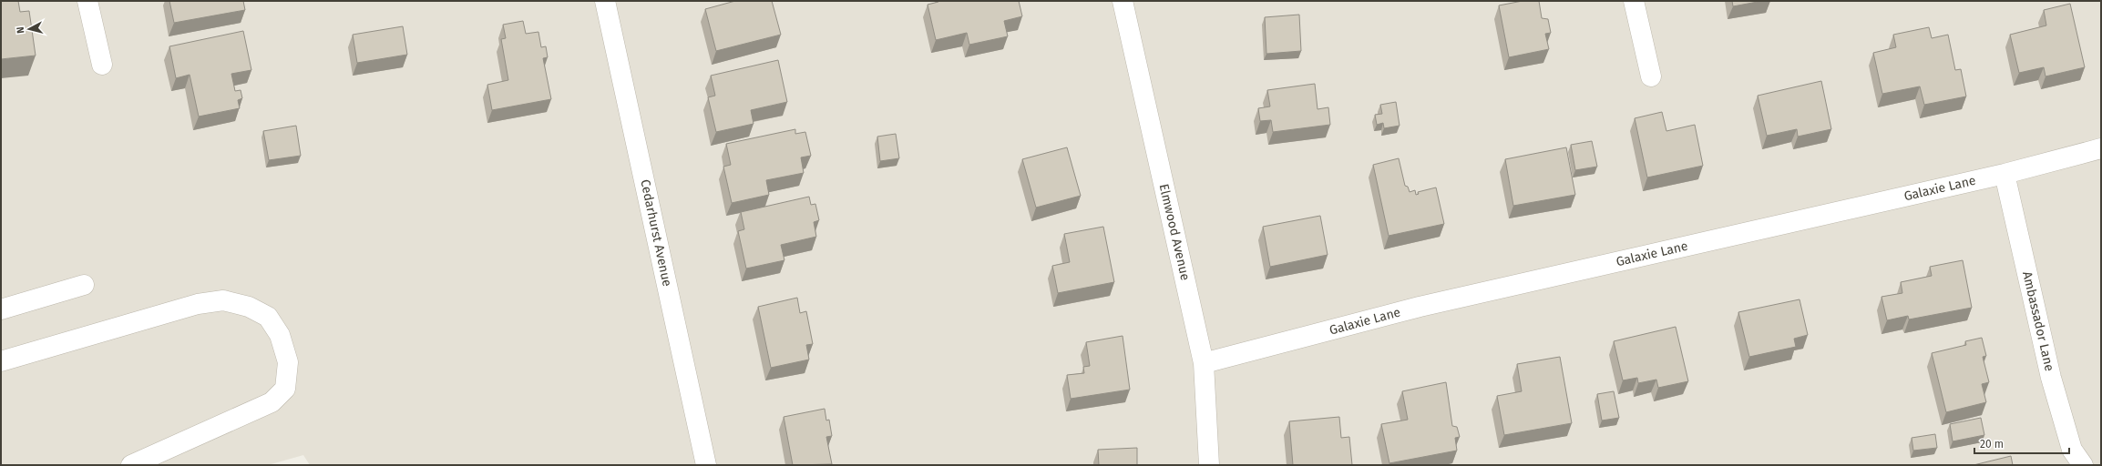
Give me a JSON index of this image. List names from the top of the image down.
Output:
{
  "streets": {
    "street": [
      "Galaxie Lane",
      "Elmwood Avenue",
      "Cedarhurst Avenue",
      "Ambassador Lane"
    ]
  },
  "crossings": [
    ["Galaxie Lane", "Elmwood Avenue"],
    ["Galaxie Lane", "Ambassador Lane"]
  ],
  "scale_bar": "20 m",
  "north": "left"
}
